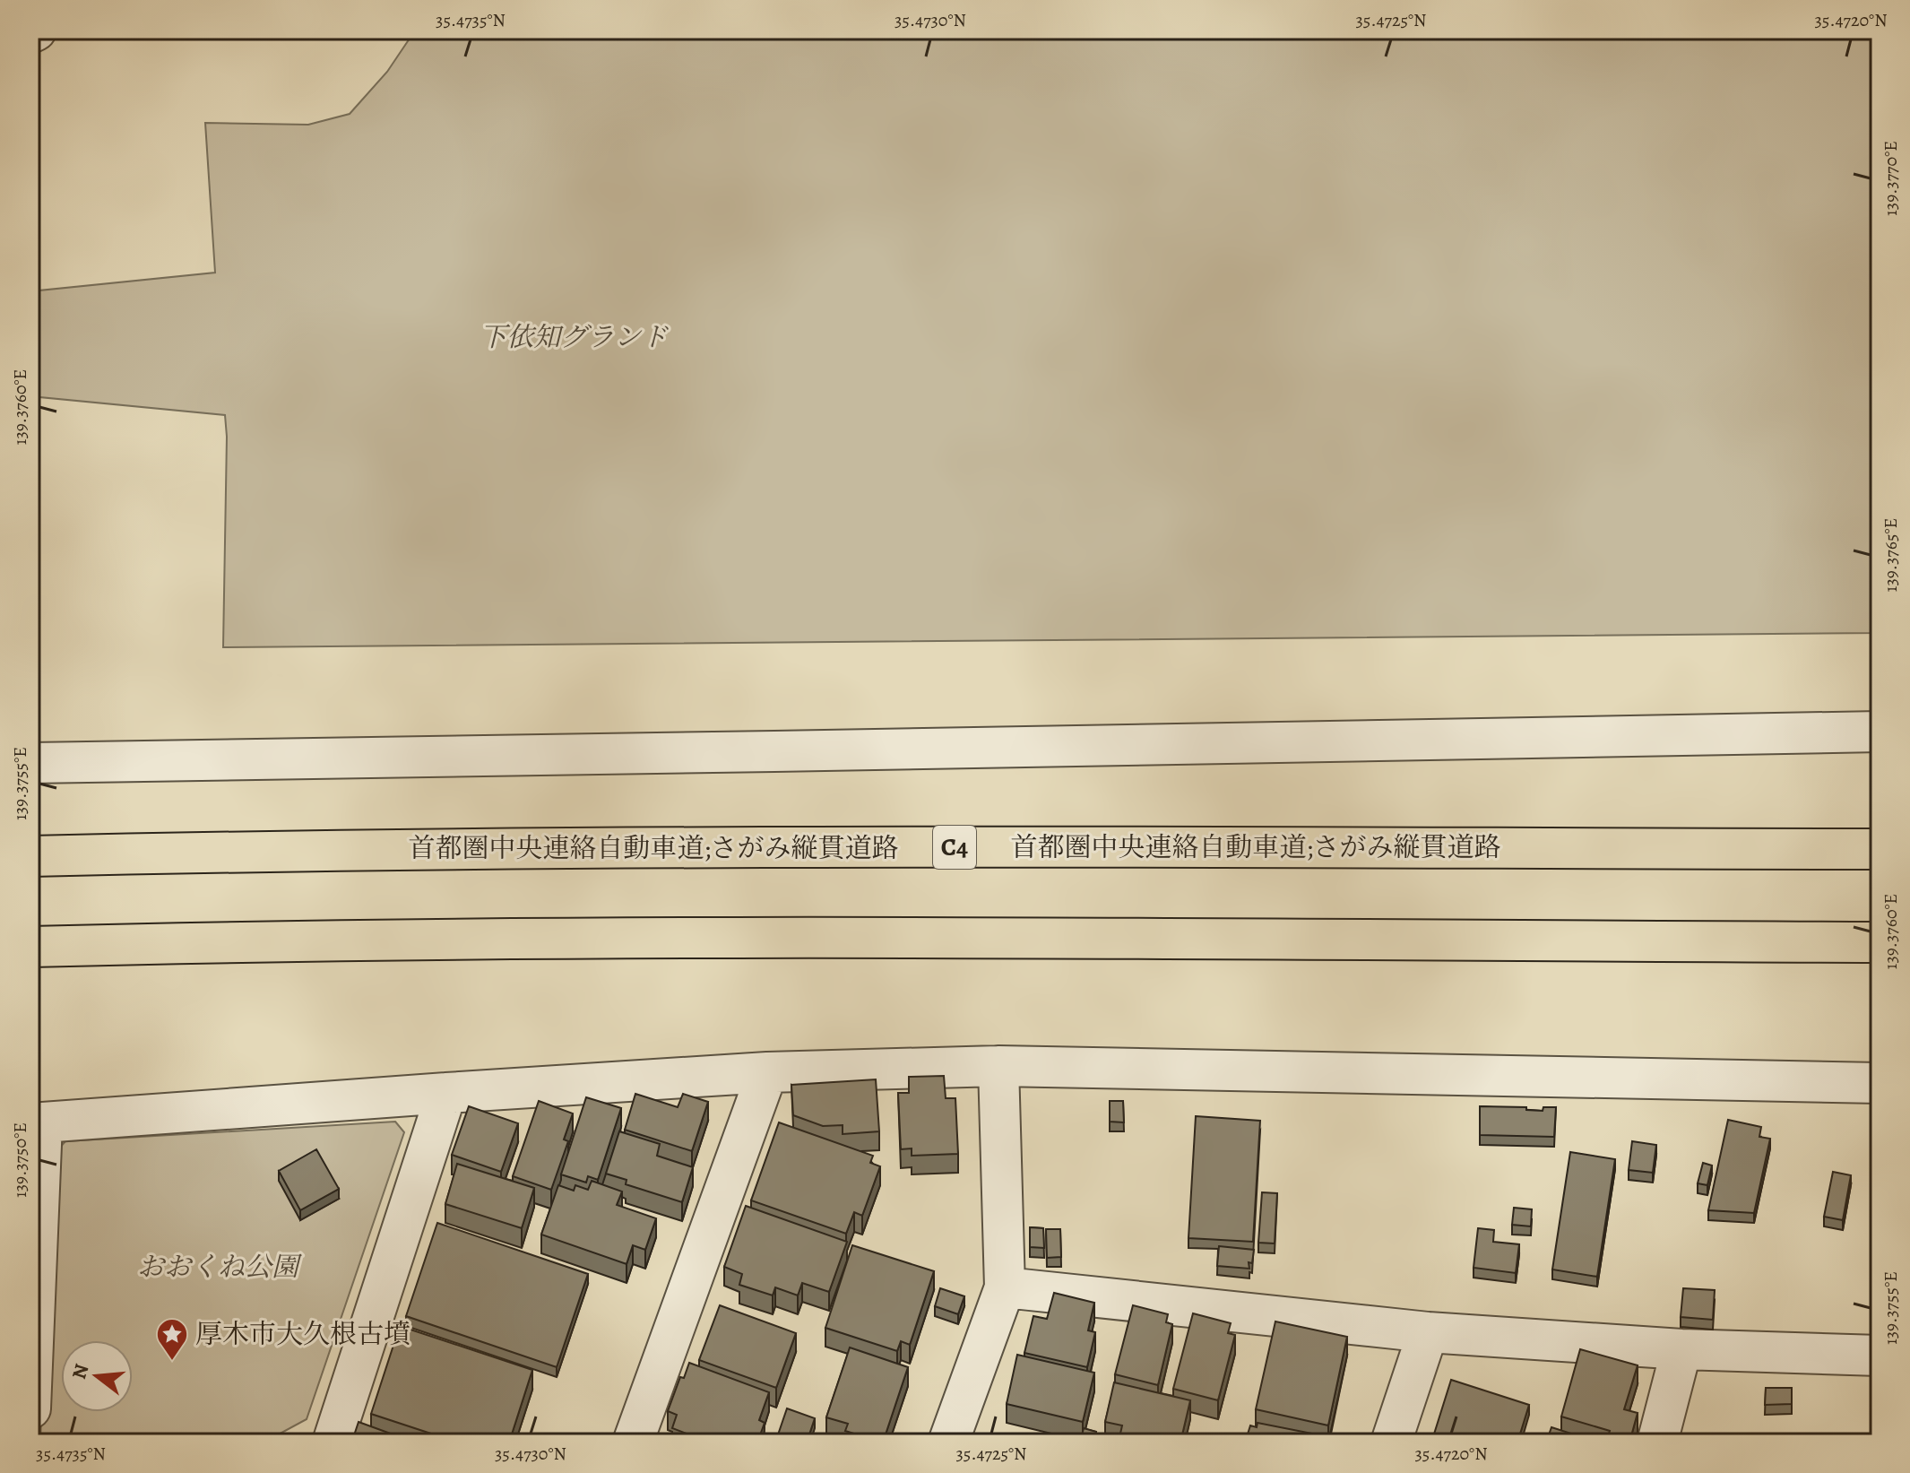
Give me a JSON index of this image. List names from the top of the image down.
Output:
{
  "streets": {
    "highway": ["C4", "首都圏中央連絡自動車道;さがみ縦貫道路"]
  },
  "parks": ["下依知グランド", "おおくね公園"],
  "places": {
    "place": ["厚木市大久根古墳"]
  },
  "north": "left",
  "coordinates": [
    "35.4735°N",
    "35.4730°N",
    "35.4725°N",
    "35.4720°N",
    "139.3770°E",
    "139.3760°E",
    "139.3765°E",
    "139.3755°E",
    "139.3750°E"
  ]
}
